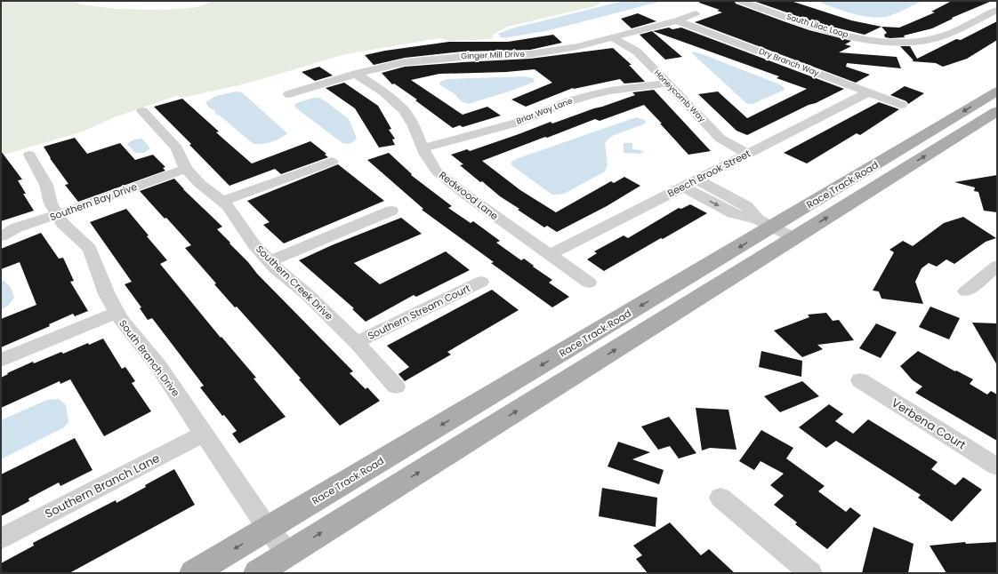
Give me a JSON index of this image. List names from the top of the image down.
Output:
{
  "streets": {
    "main road": ["Race Track Road"],
    "street": [
      "South Lilac Loop",
      "Ginger Mill Drive",
      "Dry Branch Way",
      "Honeycomb Way",
      "Briar Way Lane",
      "Beech Brook Street",
      "Redwood Lane",
      "Southern Bay Drive",
      "Southern Creek Drive",
      "Southern Stream Court",
      "South Branch Drive",
      "Verbena Court",
      "Southern Branch Lane"
    ]
  },
  "crossings": [
    ["Ginger Mill Drive", "Dry Branch Way"],
    ["Ginger Mill Drive", "Honeycomb Way"],
    ["Ginger Mill Drive", "Redwood Lane"],
    ["Dry Branch Way", "Beech Brook Street"],
    ["Honeycomb Way", "Briar Way Lane"],
    ["Honeycomb Way", "Beech Brook Street"],
    ["Briar Way Lane", "Redwood Lane"],
    ["Beech Brook Street", "Redwood Lane"],
    ["Race Track Road", "South Branch Drive"],
    ["Southern Bay Drive", "Southern Creek Drive"],
    ["Southern Bay Drive", "South Branch Drive"],
    ["Southern Creek Drive", "Southern Stream Court"],
    ["South Branch Drive", "Southern Branch Lane"]
  ]
}
